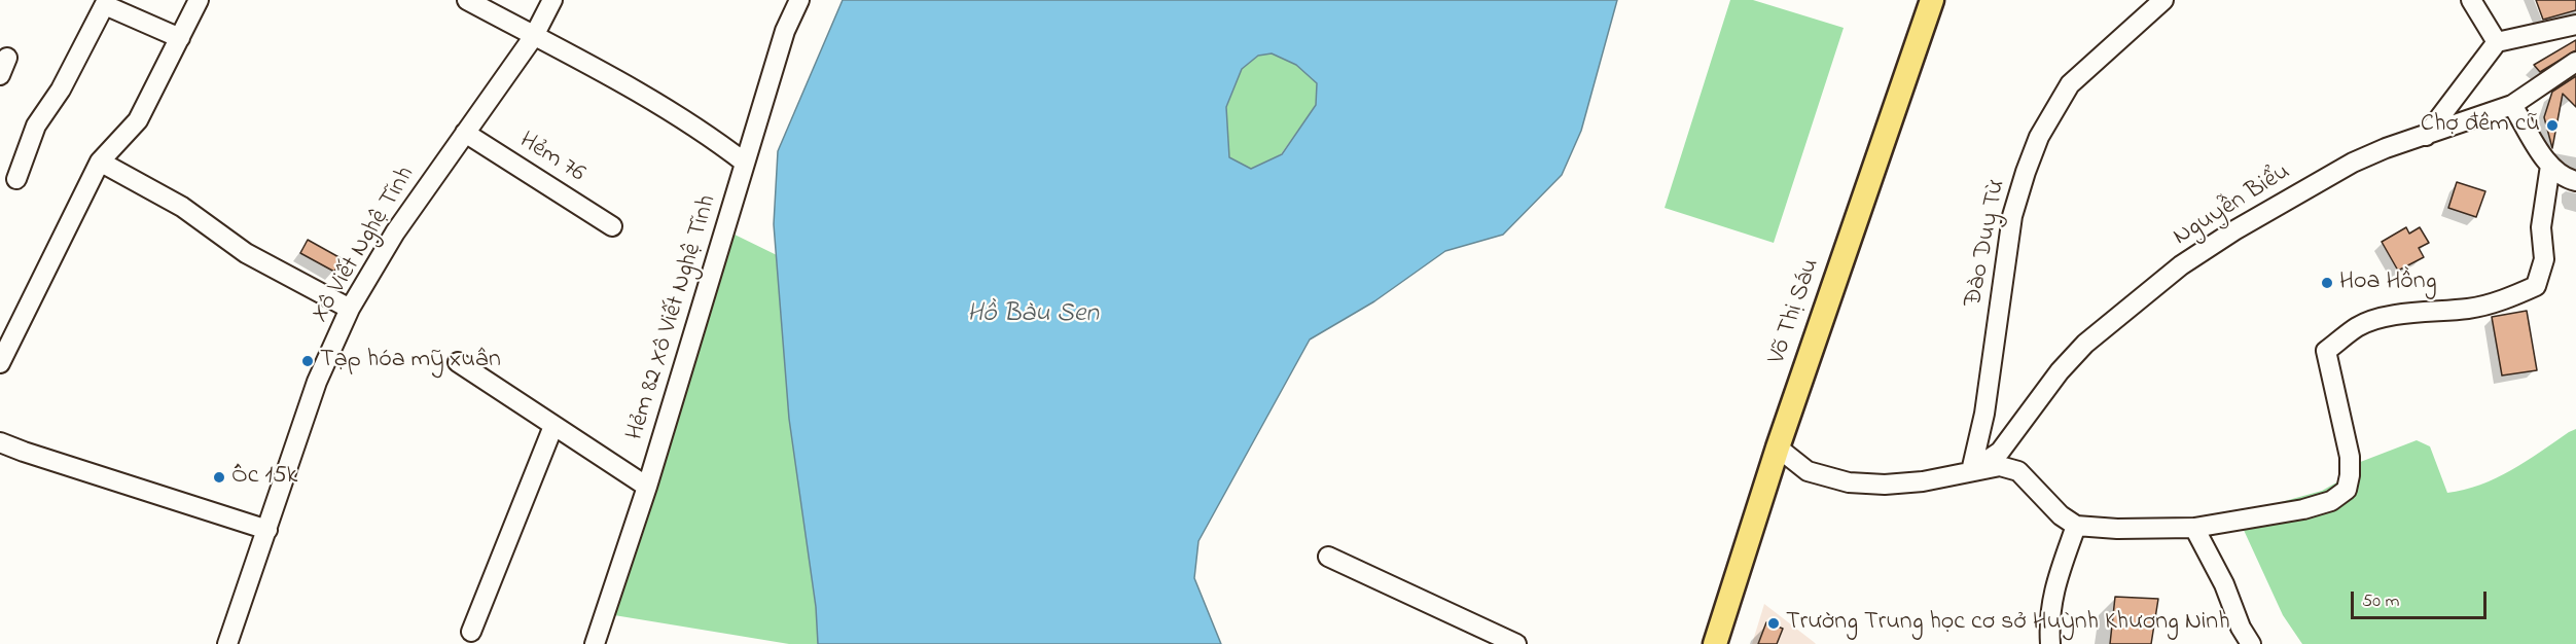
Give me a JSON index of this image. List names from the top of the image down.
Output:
{
  "streets": {
    "main road": ["Võ Thị Sáu"],
    "street": [
      "Hẻm 76",
      "Nguyễn Biểu",
      "Đào Duy Từ",
      "Xô Viết Nghệ Tĩnh",
      "Hẻm 82 Xô Viết Nghệ Tĩnh"
    ]
  },
  "crossings": [
    ["Hẻm 76", "Xô Viết Nghệ Tĩnh"],
    ["Nguyễn Biểu", "Đào Duy Từ"]
  ],
  "water": ["Hồ Bàu Sen"],
  "places": [
    "Chợ đêm cũ",
    "Hoa Hồng",
    "Tạp hóa mỹ xuân",
    "Ốc 15k",
    "Trường Trung học cơ sở Huỳnh Khương Ninh"
  ],
  "scale_bar": "50 m"
}
